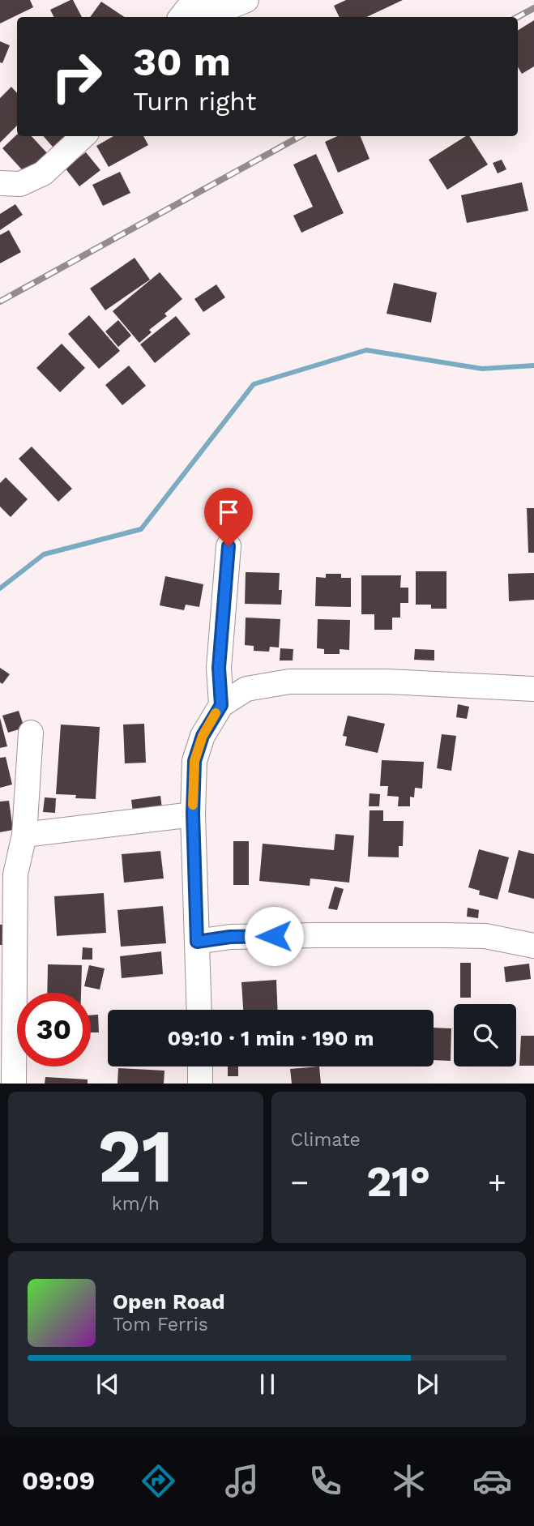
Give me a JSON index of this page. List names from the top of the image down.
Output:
{
  "page": {
    "turn": ["30 m", "Turn right"],
    "limit": "30",
    "trip": "09:10 · 1 min · 190 m",
    "tile": [
      ["21", "km/h"],
      "Climate"
    ],
    "heat": ["−", "21°", "+"],
    "song": ["Open Road", "Tom Ferris"],
    "tabs": "09:09"
  }
}
